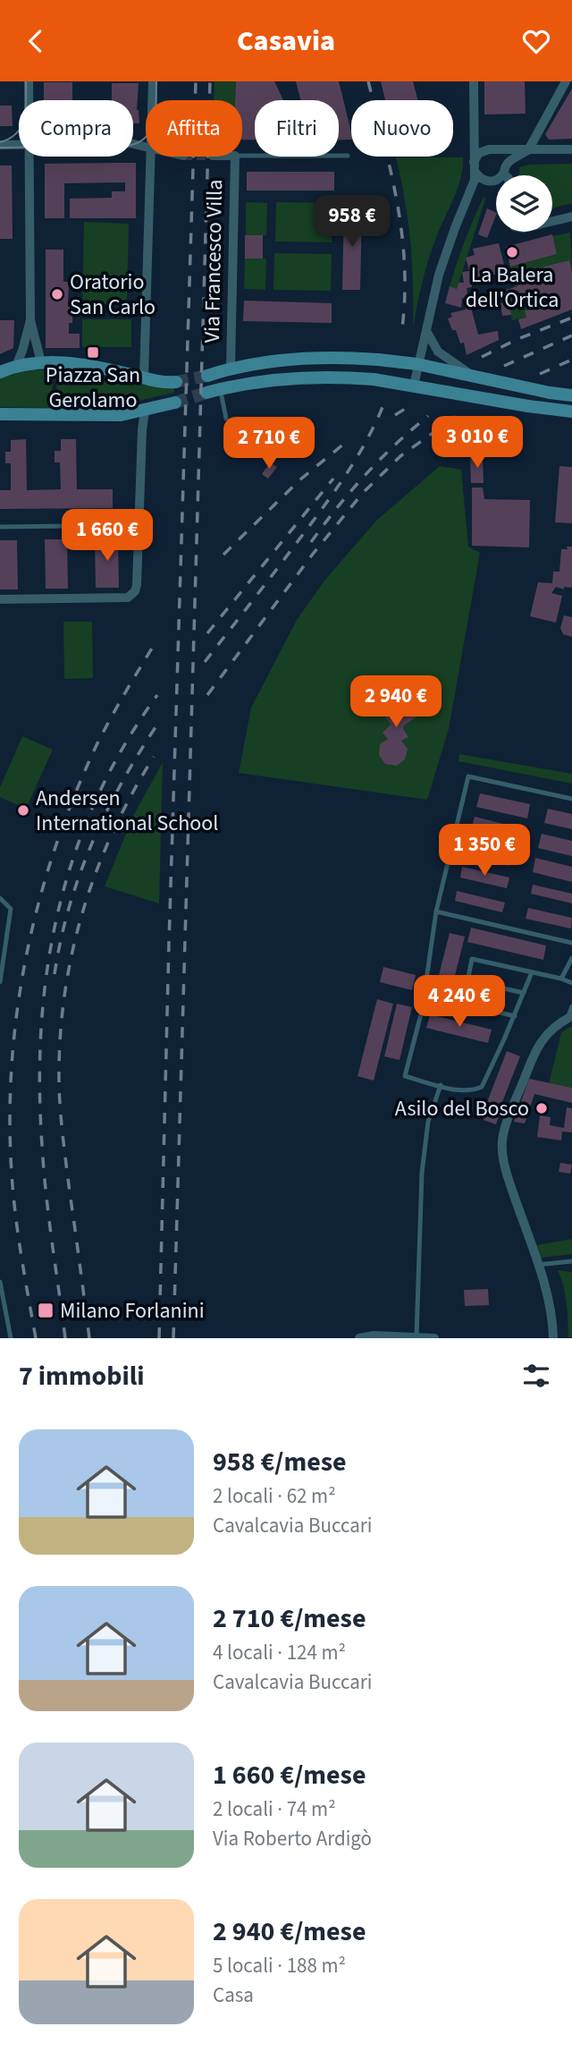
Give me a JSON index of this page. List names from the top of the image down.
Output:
{
  "streets": {
    "street": ["Via Francesco Villa"]
  },
  "places": {
    "other": [
      "La Balera dell'Ortica",
      "Oratorio San Carlo",
      "Andersen International School",
      "Asilo del Bosco"
    ],
    "transit": ["Piazza San Gerolamo", "Milano Forlanini"]
  },
  "page": {
    "header": "Casavia",
    "chip": [
      "Compra",
      "Affitta",
      "Filtri",
      "Nuovo"
    ],
    "price": [
      "958 €",
      "3 010 €",
      "2 710 €",
      "1 660 €",
      "2 940 €",
      "1 350 €",
      "4 240 €"
    ],
    "heading": "7 immobili",
    "list": [
      {
        "name": "958 €/mese",
        "note": "2 locali · 62 m² · Cavalcavia Buccari"
      },
      {
        "name": "2 710 €/mese",
        "note": "4 locali · 124 m² · Cavalcavia Buccari"
      },
      {
        "name": "1 660 €/mese",
        "note": "2 locali · 74 m² · Via Roberto Ardigò"
      },
      {
        "name": "2 940 €/mese",
        "note": "5 locali · 188 m² · Casa"
      }
    ]
  }
}
